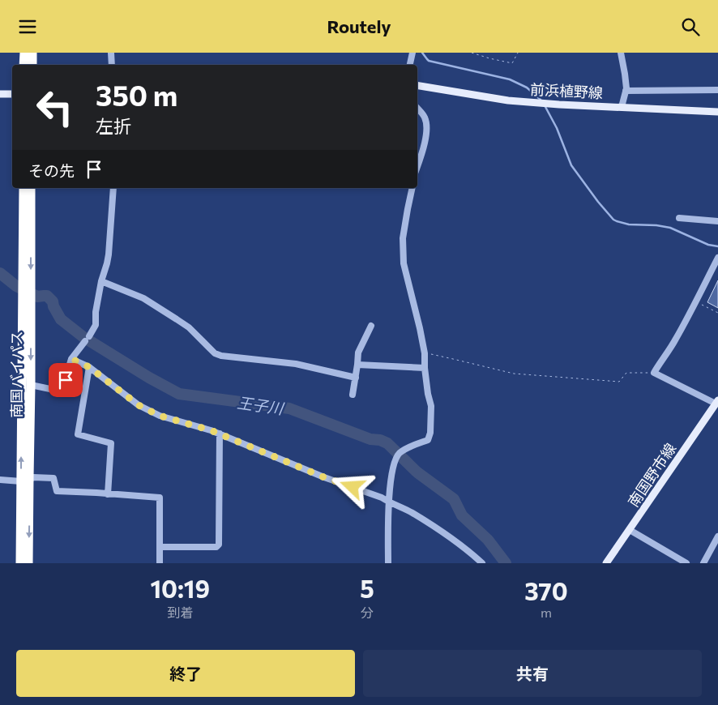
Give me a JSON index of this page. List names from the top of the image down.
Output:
{
  "streets": {
    "highway": ["南国バイパス"],
    "main road": ["前浜植野線", "南国野市線"]
  },
  "water": ["王子川"],
  "page": {
    "header": "Routely",
    "turn": ["350 m", "左折"],
    "then": "その先",
    "eta": [
      "10:19",
      "到着",
      "5",
      "分",
      "370",
      "m"
    ],
    "buttons": ["終了", "共有"]
  }
}
